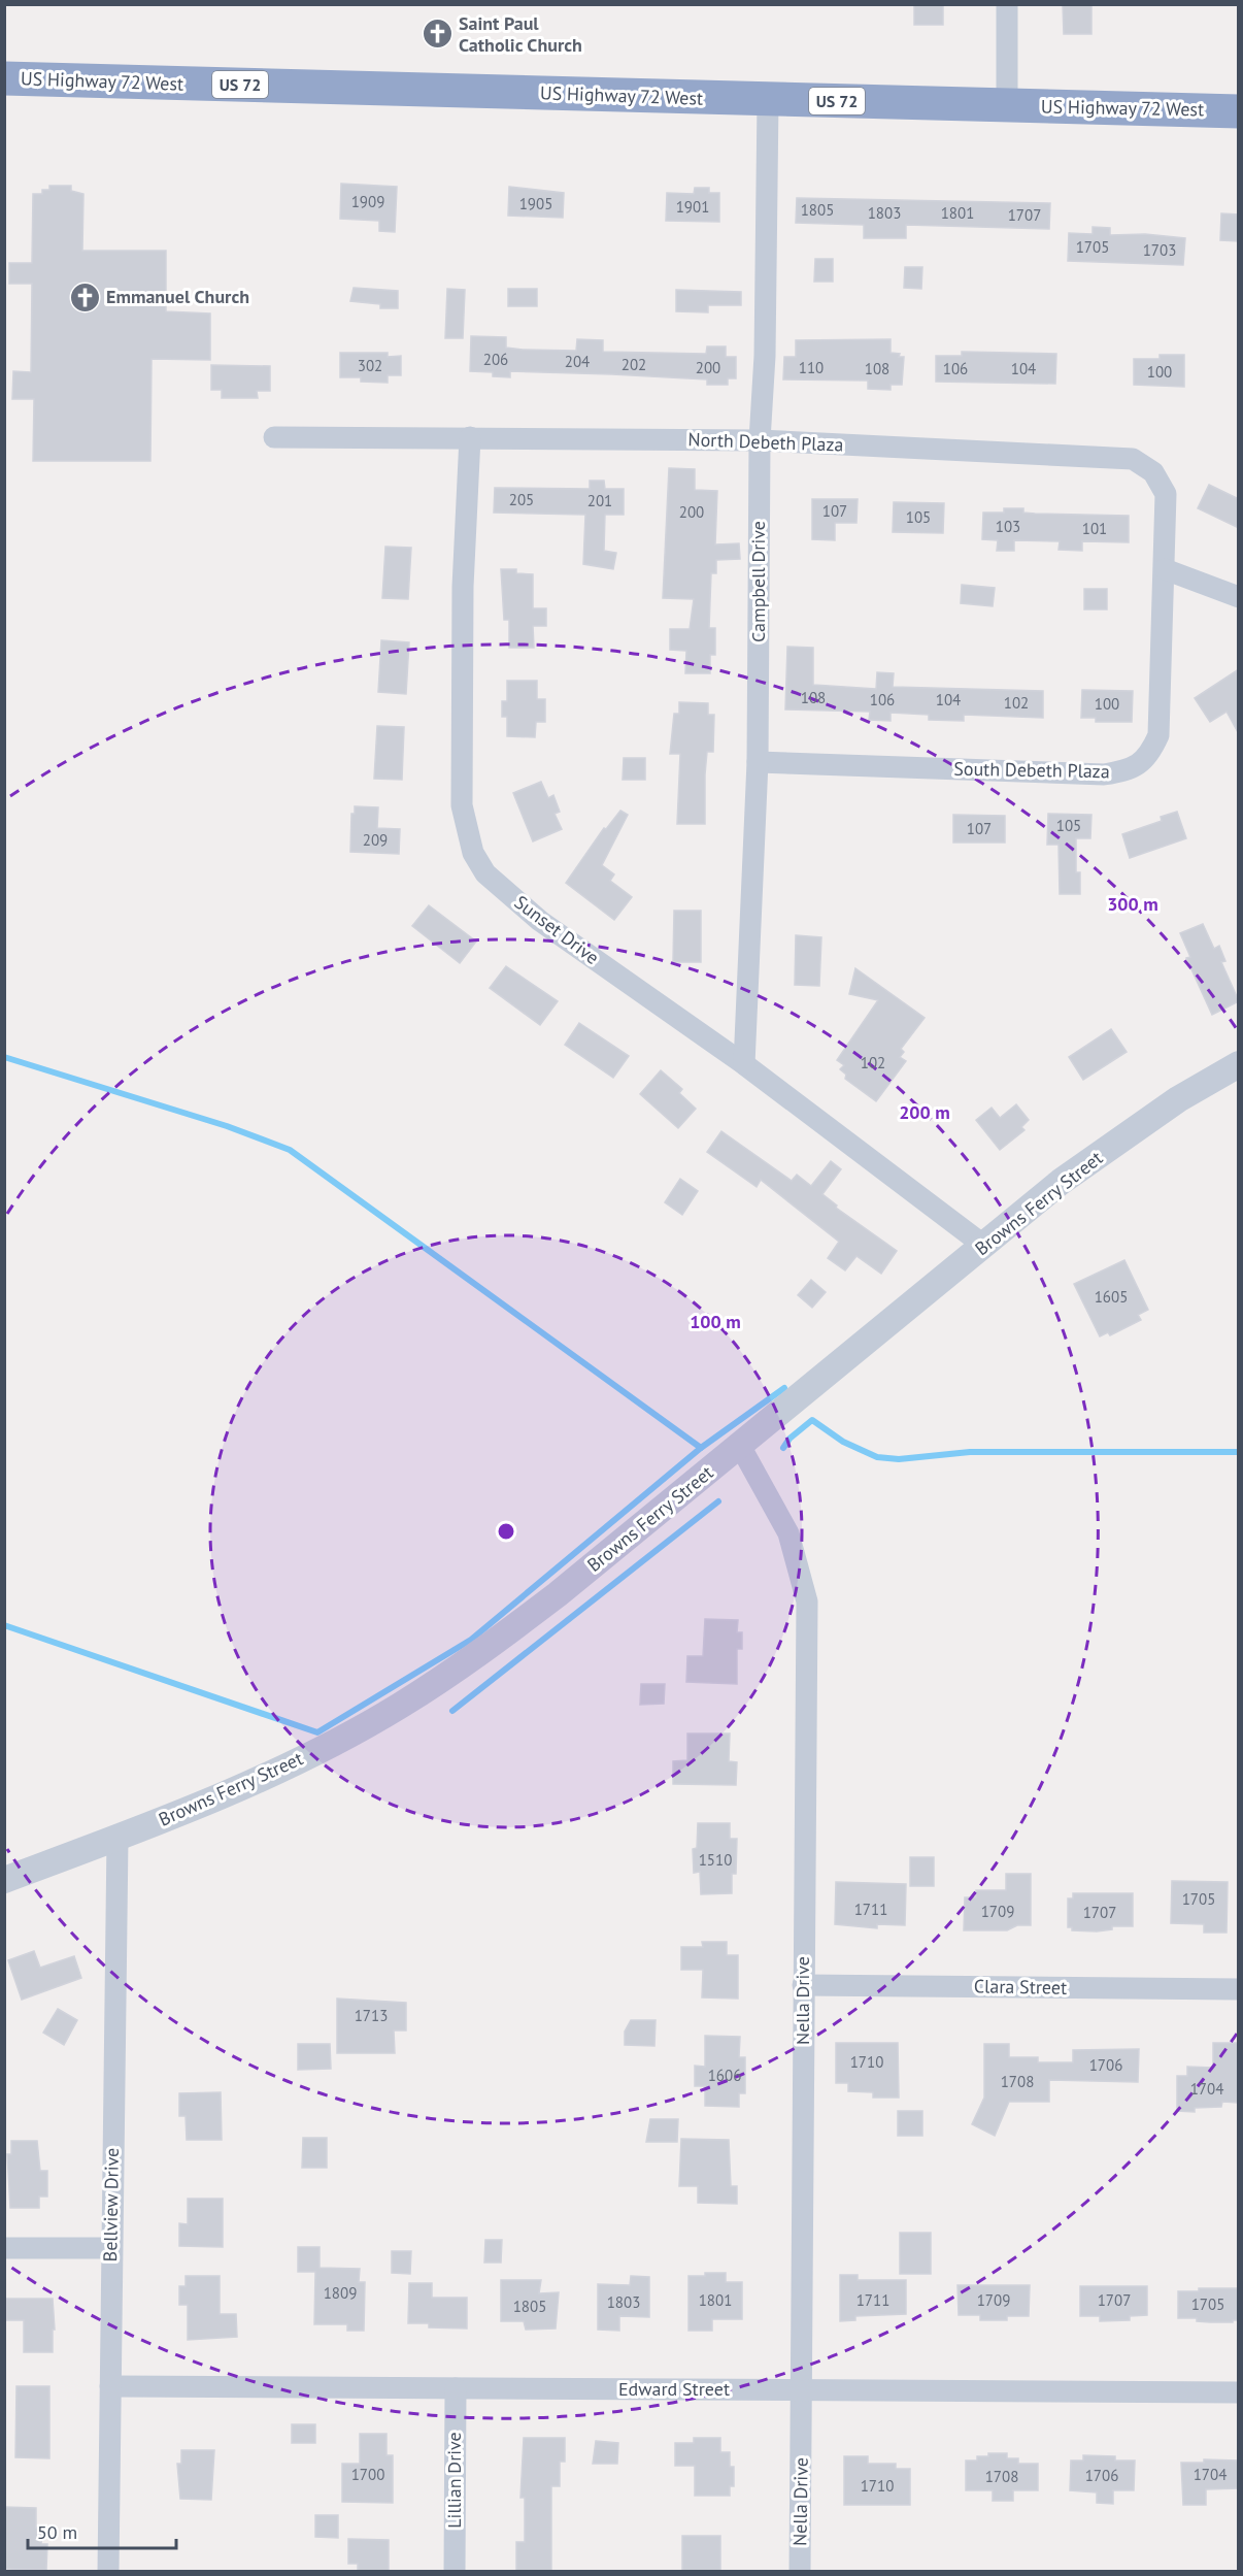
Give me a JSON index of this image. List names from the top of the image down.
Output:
{
  "streets": {
    "highway": ["US Highway 72 West", "US 72"],
    "street": [
      "North Debeth Plaza",
      "Campbell Drive",
      "South Debeth Plaza",
      "Sunset Drive",
      "Browns Ferry Street",
      "Clara Street",
      "Nella Drive",
      "Bellview Drive",
      "Edward Street",
      "Lillian Drive"
    ]
  },
  "crossings": [
    ["US Highway 72 West", "Campbell Drive"],
    ["North Debeth Plaza", "Campbell Drive"],
    ["North Debeth Plaza", "South Debeth Plaza"],
    ["North Debeth Plaza", "Sunset Drive"],
    ["Campbell Drive", "South Debeth Plaza"],
    ["Campbell Drive", "Sunset Drive"],
    ["Sunset Drive", "Browns Ferry Street"],
    ["Browns Ferry Street", "Nella Drive"],
    ["Browns Ferry Street", "Bellview Drive"],
    ["Clara Street", "Nella Drive"],
    ["Nella Drive", "Edward Street"],
    ["Bellview Drive", "Edward Street"],
    ["Edward Street", "Lillian Drive"]
  ],
  "places": {
    "church": ["Saint Paul Catholic Church", "Emmanuel Church"]
  },
  "house_numbers": [
    "1909",
    "1905",
    "1901",
    "1805",
    "1803",
    "1801",
    "1707",
    "1705",
    "1703",
    "206",
    "204",
    "202",
    "302",
    "200",
    "110",
    "108",
    "106",
    "104",
    "100",
    "205",
    "201",
    "107",
    "200",
    "105",
    "103",
    "101",
    "108",
    "106",
    "104",
    "102",
    "100",
    "105",
    "107",
    "209",
    "102",
    "1605",
    "1510",
    "1705",
    "1711",
    "1709",
    "1707",
    "1713",
    "1710",
    "1706",
    "1606",
    "1708",
    "1704",
    "1809",
    "1801",
    "1711",
    "1709",
    "1707",
    "1803",
    "1705",
    "1805",
    "1700",
    "1704",
    "1706",
    "1708",
    "1710"
  ],
  "scale_bar": "50 m",
  "rings": ["300 m", "200 m", "100 m"]
}
